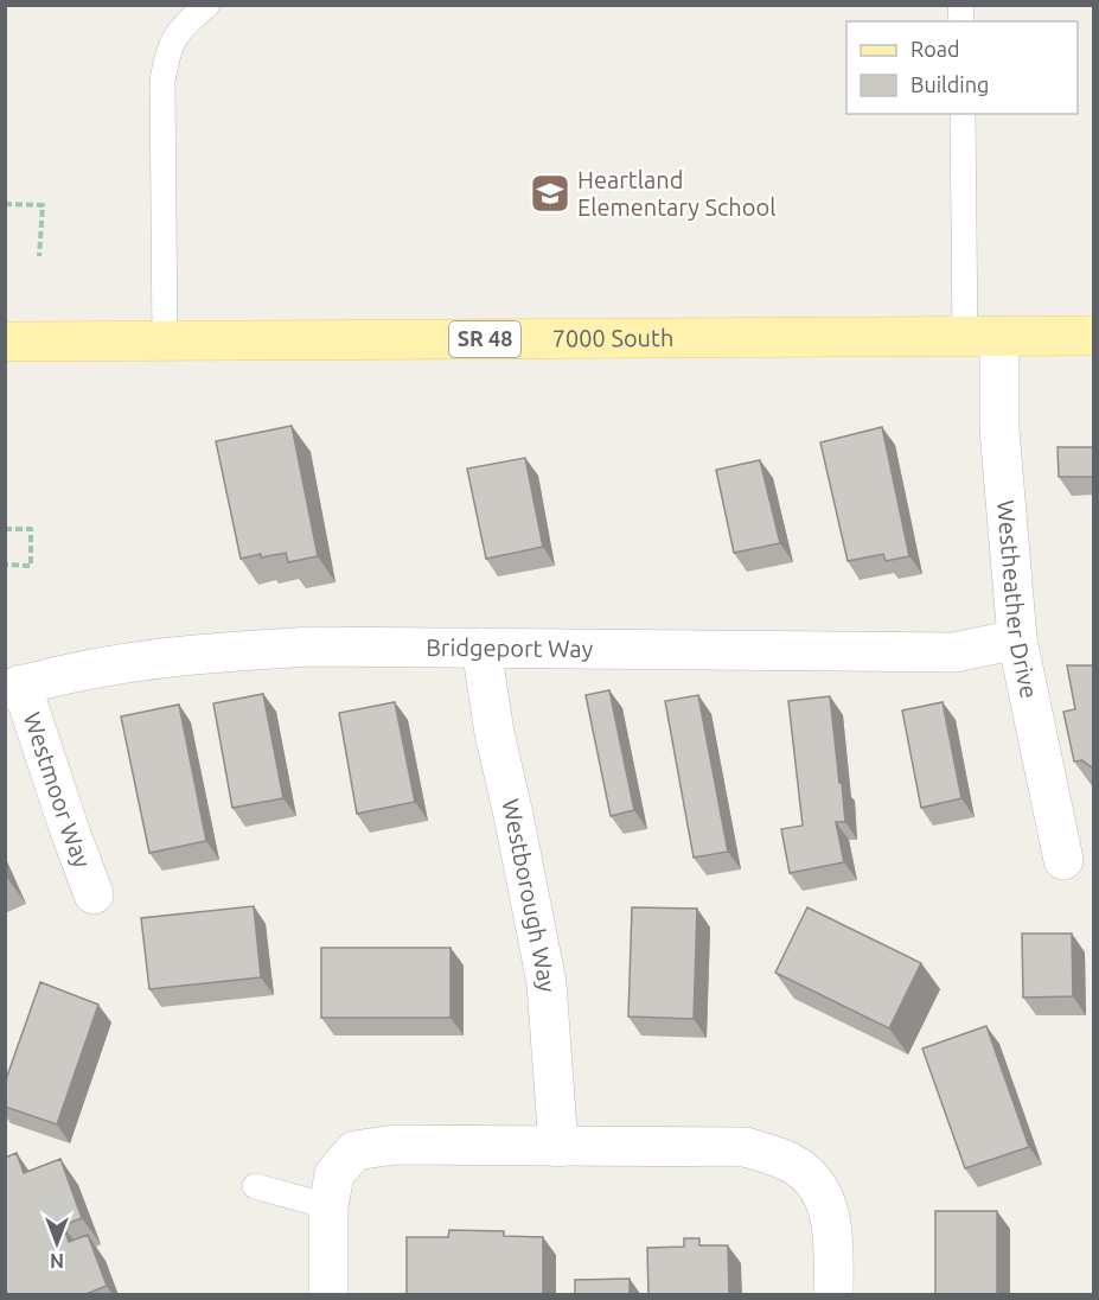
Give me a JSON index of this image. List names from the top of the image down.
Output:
{
  "streets": {
    "main road": ["SR 48", "7000 South"],
    "street": [
      "Westheather Drive",
      "Bridgeport Way",
      "Westmoor Way",
      "Westborough Way"
    ]
  },
  "crossings": [
    ["7000 South", "Westheather Drive"],
    ["Westheather Drive", "Bridgeport Way"],
    ["Bridgeport Way", "Westmoor Way"],
    ["Bridgeport Way", "Westborough Way"]
  ],
  "places": {
    "school or university": ["Heartland Elementary School"]
  },
  "legend": ["Road", "Building"],
  "north": "bottom"
}
